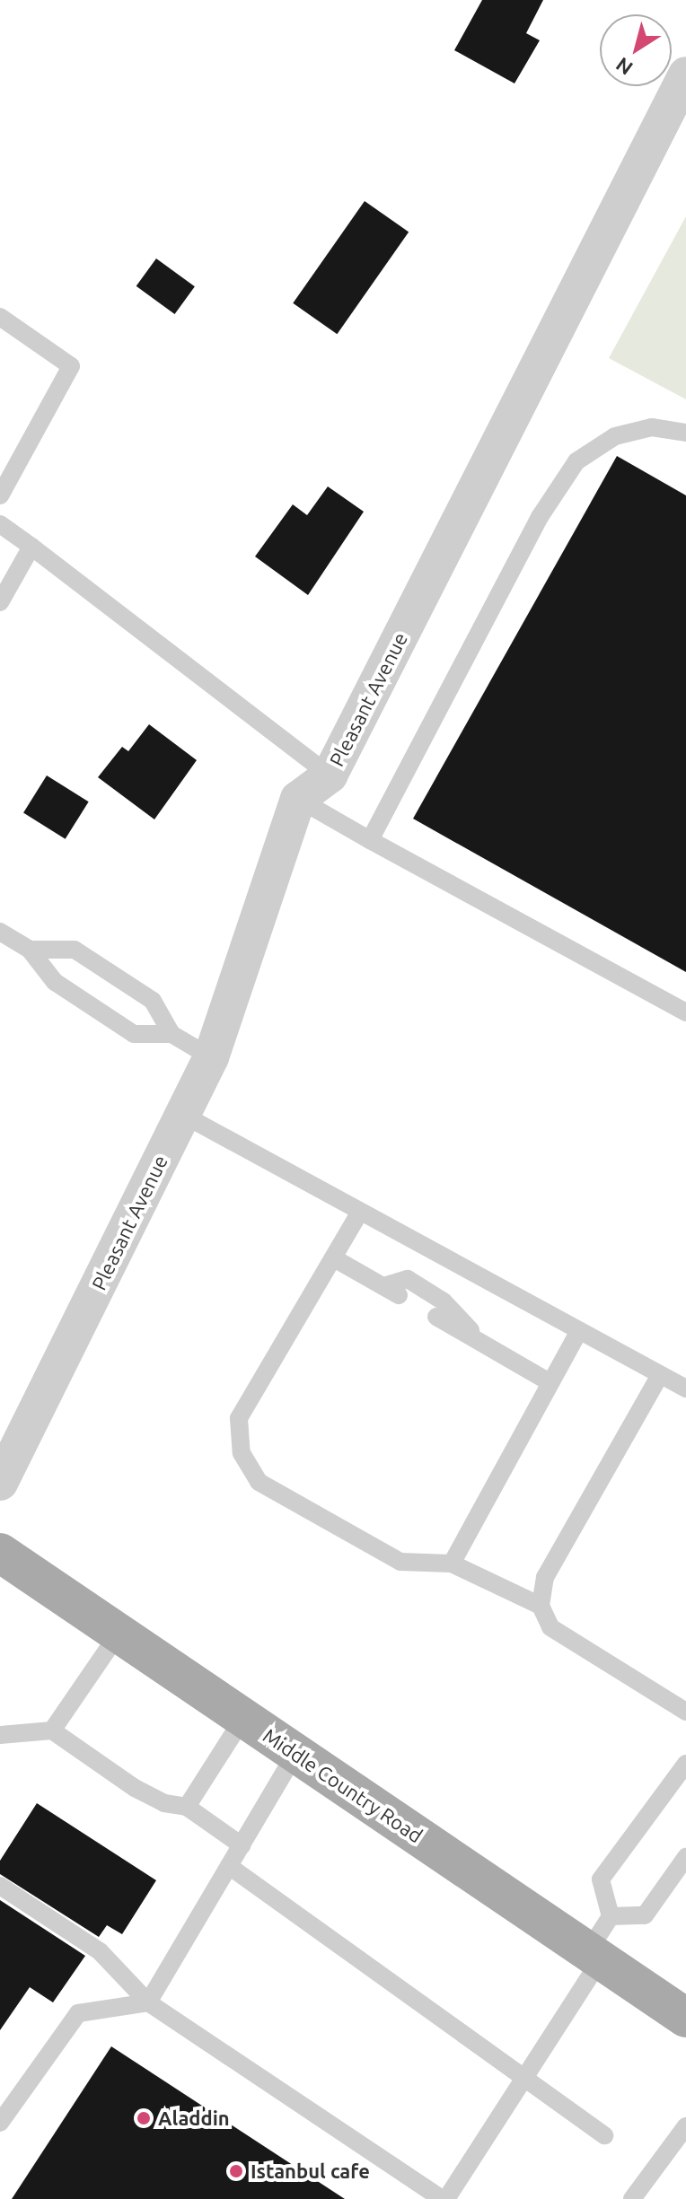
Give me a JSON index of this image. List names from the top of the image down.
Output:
{
  "streets": {
    "main road": ["Middle Country Road"],
    "street": ["Pleasant Avenue"]
  },
  "places": ["Aladdin", "Istanbul cafe"],
  "north": "bottom left"
}
